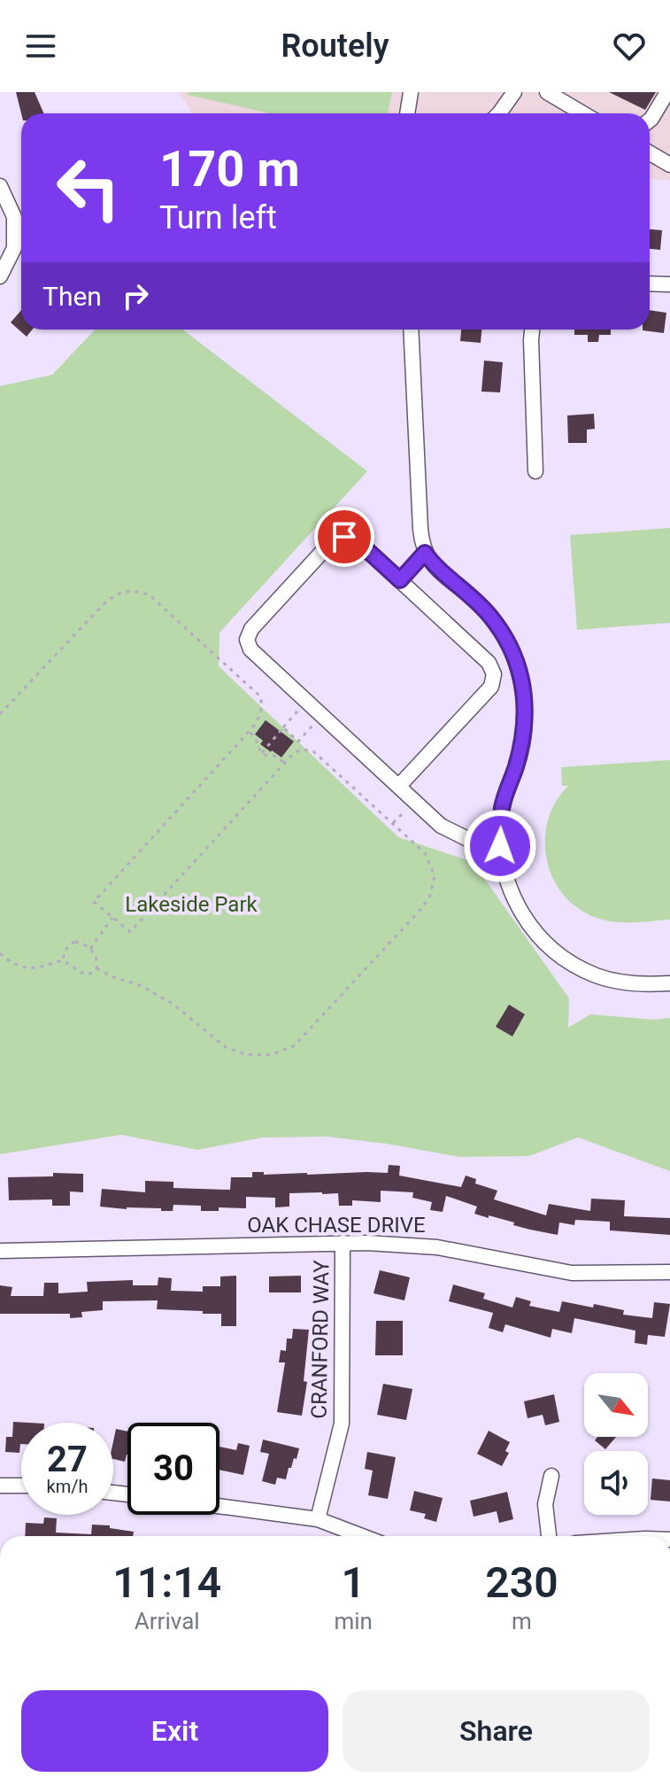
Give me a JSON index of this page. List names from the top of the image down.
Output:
{
  "streets": {
    "street": ["OAK CHASE DRIVE", "CRANFORD WAY"]
  },
  "crossings": [
    ["OAK CHASE DRIVE", "CRANFORD WAY"]
  ],
  "parks": ["Lakeside Park"],
  "north": "bottom right",
  "page": {
    "header": "Routely",
    "turn": ["170 m", "Turn left"],
    "then": "Then",
    "speed": "27 km/h",
    "limit": "30",
    "eta": [
      "11:14",
      "Arrival",
      "1",
      "min",
      "230",
      "m"
    ],
    "buttons": ["Exit", "Share"]
  }
}
